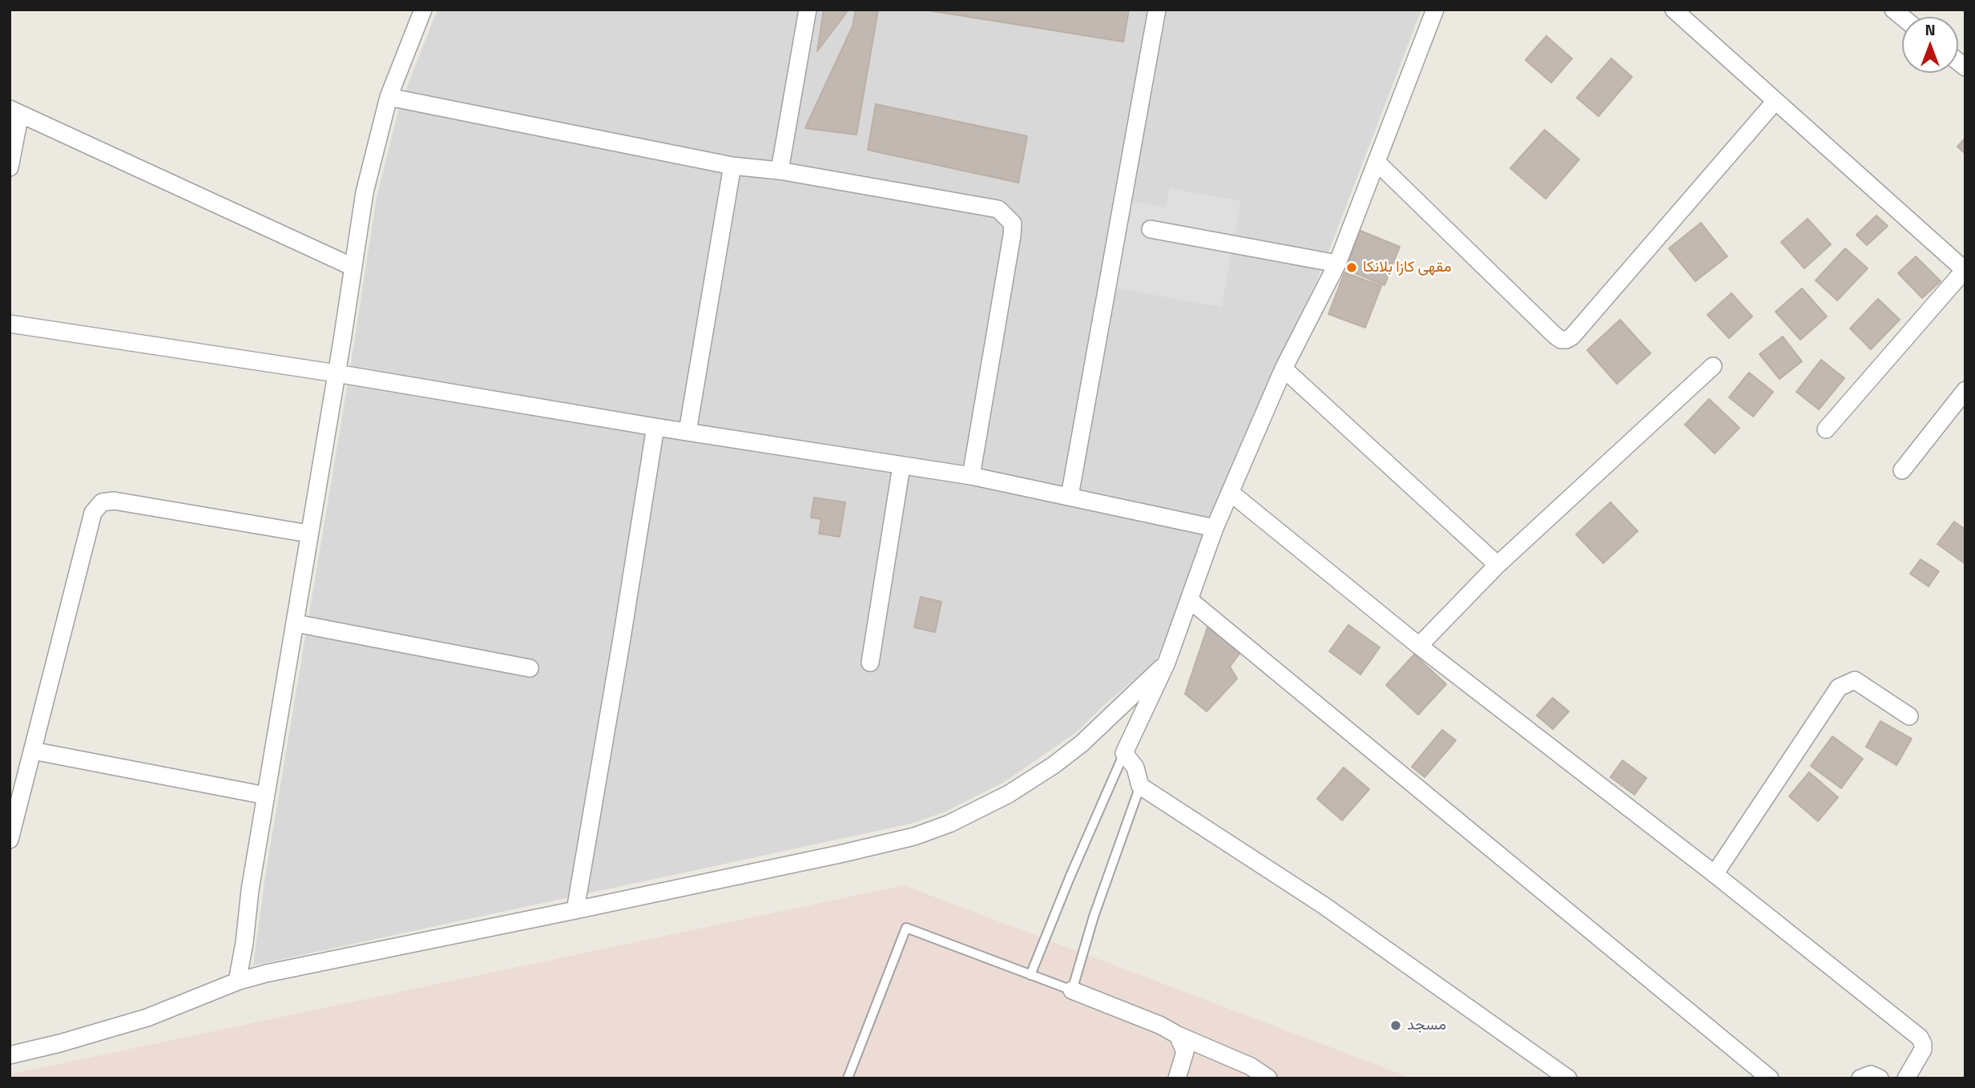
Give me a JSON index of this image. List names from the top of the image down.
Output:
{
  "places": ["مقهى كازا بلانكا", "مسجد"],
  "north": "top"
}
